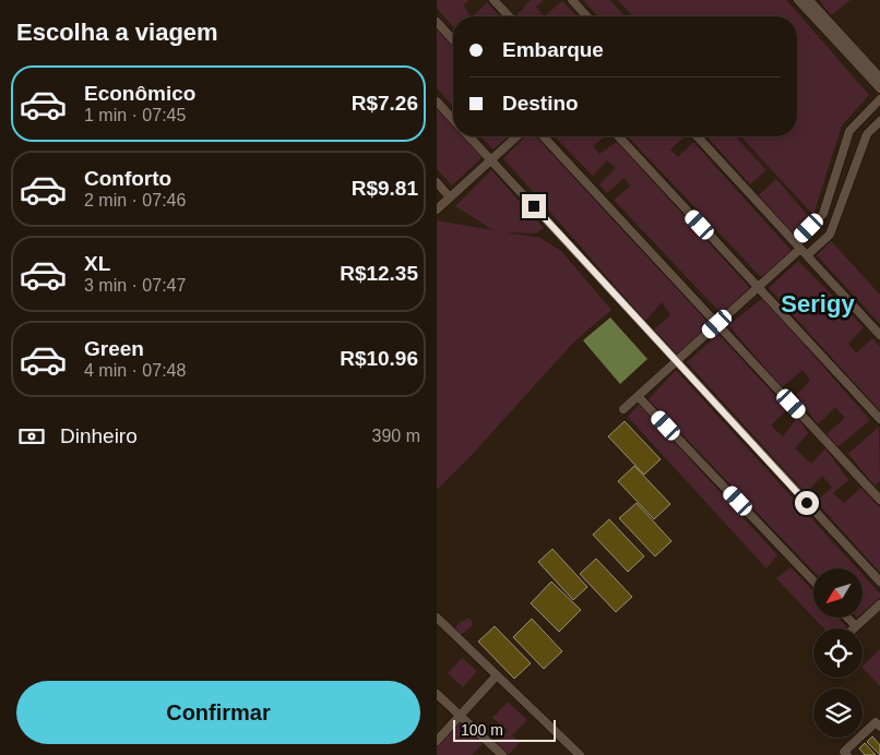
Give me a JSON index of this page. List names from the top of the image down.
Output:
{
  "districts": ["Serigy"],
  "scale_bar": "100 m",
  "north": "bottom left",
  "page": {
    "heading": "Escolha a viagem",
    "banner": ["Embarque", "Destino"],
    "list": [
      {
        "name": "Econômico",
        "note": "1 min · 07:45",
        "value": "R$7.26"
      },
      {
        "name": "Conforto",
        "note": "2 min · 07:46",
        "value": "R$9.81"
      },
      {
        "name": "XL",
        "note": "3 min · 07:47",
        "value": "R$12.35"
      },
      {
        "name": "Green",
        "note": "4 min · 07:48",
        "value": "R$10.96"
      }
    ],
    "pay": ["Dinheiro", "390 m"],
    "buttons": "Confirmar",
    "scale": "100 m"
  }
}
